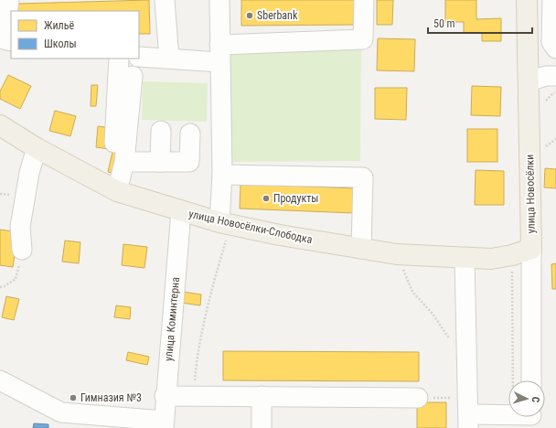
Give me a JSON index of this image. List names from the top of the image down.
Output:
{
  "streets": {
    "main road": ["улица Новосёлки", "улица Новосёлки-Слободка"],
    "street": ["улица Коминтерна"]
  },
  "crossings": [
    ["улица Новосёлки", "улица Новосёлки-Слободка"],
    ["улица Новосёлки-Слободка", "улица Коминтерна"]
  ],
  "places": ["Sberbank", "Продукты", "Гимназия №3"],
  "legend": ["Жильё", "Школы"],
  "scale_bar": "50 m",
  "north": "right"
}
